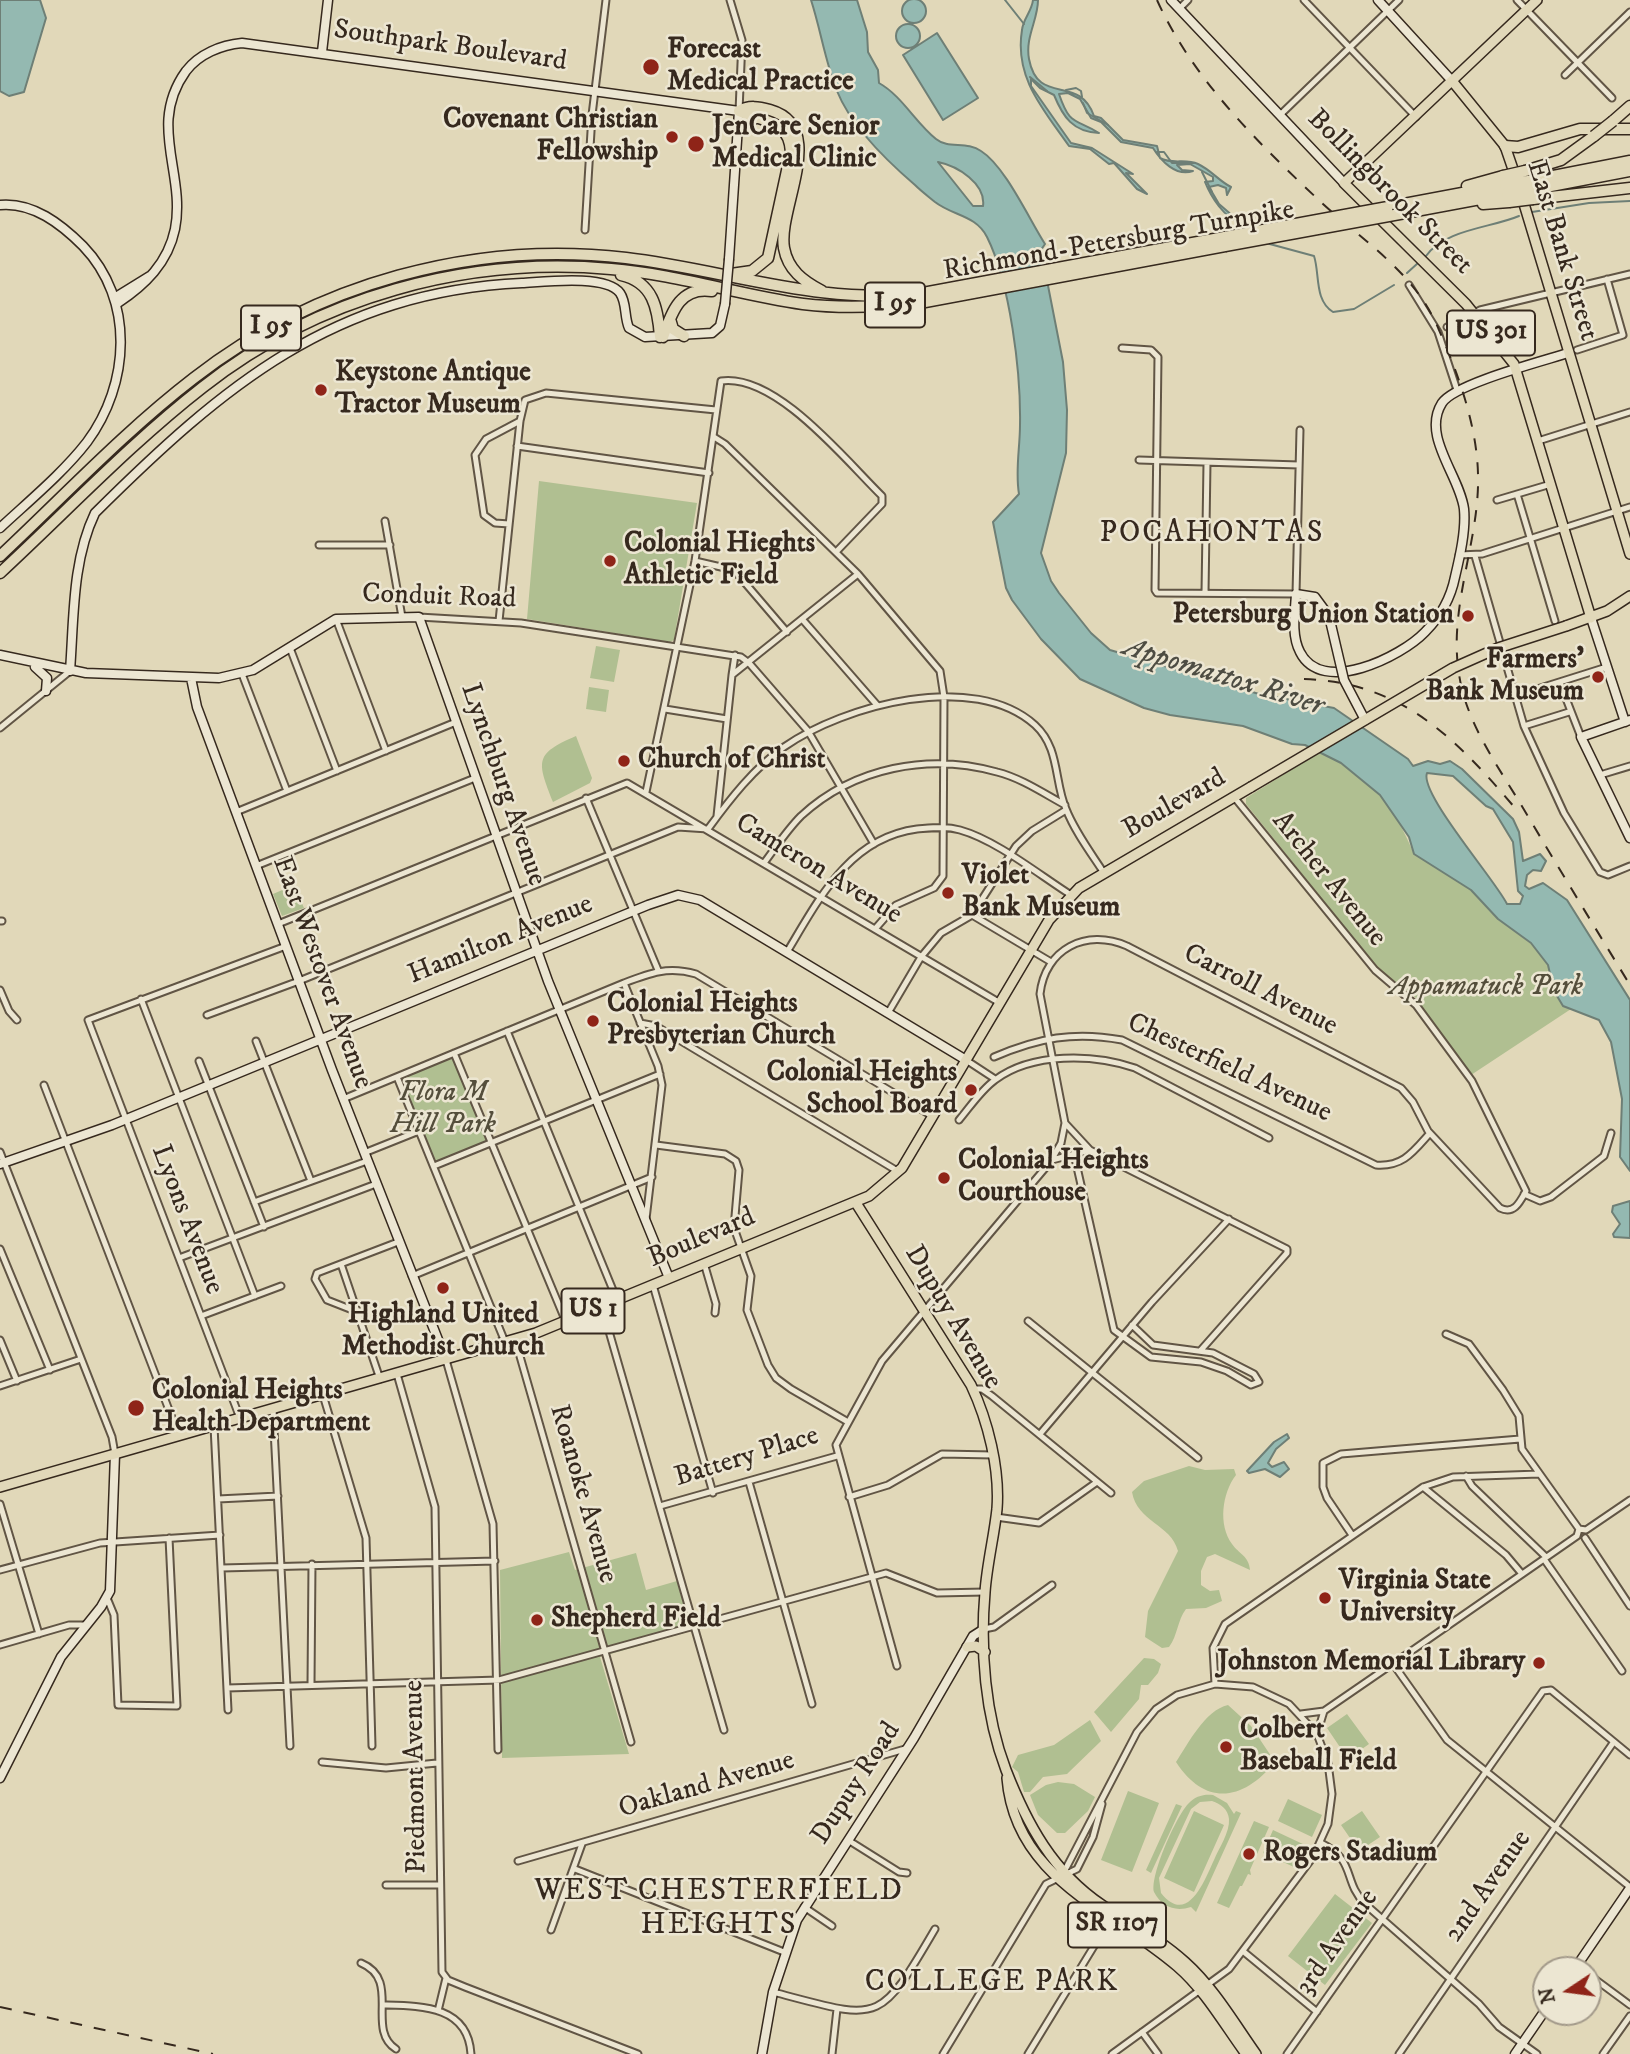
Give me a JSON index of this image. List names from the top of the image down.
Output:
{
  "streets": {
    "highway": ["Richmond-Petersburg Turnpike", "I 95"],
    "main road": [
      "Bollingbrook Street",
      "East Bank Street",
      "US 301",
      "Boulevard",
      "US 1",
      "Dupuy Avenue",
      "SR 1107"
    ],
    "street": [
      "Southpark Boulevard",
      "Conduit Road",
      "Lynchburg Avenue",
      "Cameron Avenue",
      "Archer Avenue",
      "Hamilton Avenue",
      "East Westover Avenue",
      "Carroll Avenue",
      "Chesterfield Avenue",
      "Lyons Avenue",
      "Battery Place",
      "Roanoke Avenue",
      "Piedmont Avenue",
      "Dupuy Road",
      "Oakland Avenue",
      "2nd Avenue",
      "3rd Avenue"
    ]
  },
  "crossings": [
    ["Bollingbrook Street", "US 1"],
    ["Conduit Road", "Lynchburg Avenue"],
    ["Conduit Road", "East Westover Avenue"],
    ["Lynchburg Avenue", "Boulevard"],
    ["Lynchburg Avenue", "Hamilton Avenue"],
    ["Boulevard", "Cameron Avenue"],
    ["Boulevard", "Archer Avenue"],
    ["Boulevard", "Hamilton Avenue"],
    ["Boulevard", "East Westover Avenue"],
    ["Boulevard", "Lyons Avenue"],
    ["Boulevard", "US 1"],
    ["Boulevard", "Dupuy Avenue"],
    ["Boulevard", "Roanoke Avenue"],
    ["Boulevard", "Piedmont Avenue"],
    ["Archer Avenue", "Carroll Avenue"],
    ["Hamilton Avenue", "East Westover Avenue"],
    ["Hamilton Avenue", "Chesterfield Avenue"],
    ["Hamilton Avenue", "Lyons Avenue"],
    ["Carroll Avenue", "Chesterfield Avenue"],
    ["Dupuy Avenue", "Battery Place"],
    ["Dupuy Avenue", "Dupuy Road"],
    ["Dupuy Avenue", "SR 1107"],
    ["Dupuy Road", "Oakland Avenue"],
    ["Dupuy Road", "SR 1107"],
    ["2nd Avenue", "3rd Avenue"]
  ],
  "districts": ["POCAHONTAS", "WEST CHESTERFIELD HEIGHTS", "COLLEGE PARK"],
  "water": ["Appomattox River"],
  "parks": ["Appamatuck Park", "Flora M Hill Park"],
  "places": [
    "Forecast Medical Practice",
    "Covenant Christian Fellowship",
    "JenCare Senior Medical Clinic",
    "Keystone Antique Tractor Museum",
    "Colonial Hieghts Athletic Field",
    "Petersburg Union Station",
    "Farmers' Bank Museum",
    "Church of Christ",
    "Violet Bank Museum",
    "Colonial Heights Presbyterian Church",
    "Colonial Heights School Board",
    "Colonial Heights Courthouse",
    "Highland United Methodist Church",
    "Colonial Heights Health Department",
    "Virginia State University",
    "Shepherd Field",
    "Johnston Memorial Library",
    "Colbert Baseball Field",
    "Rogers Stadium"
  ],
  "north": "left"
}
